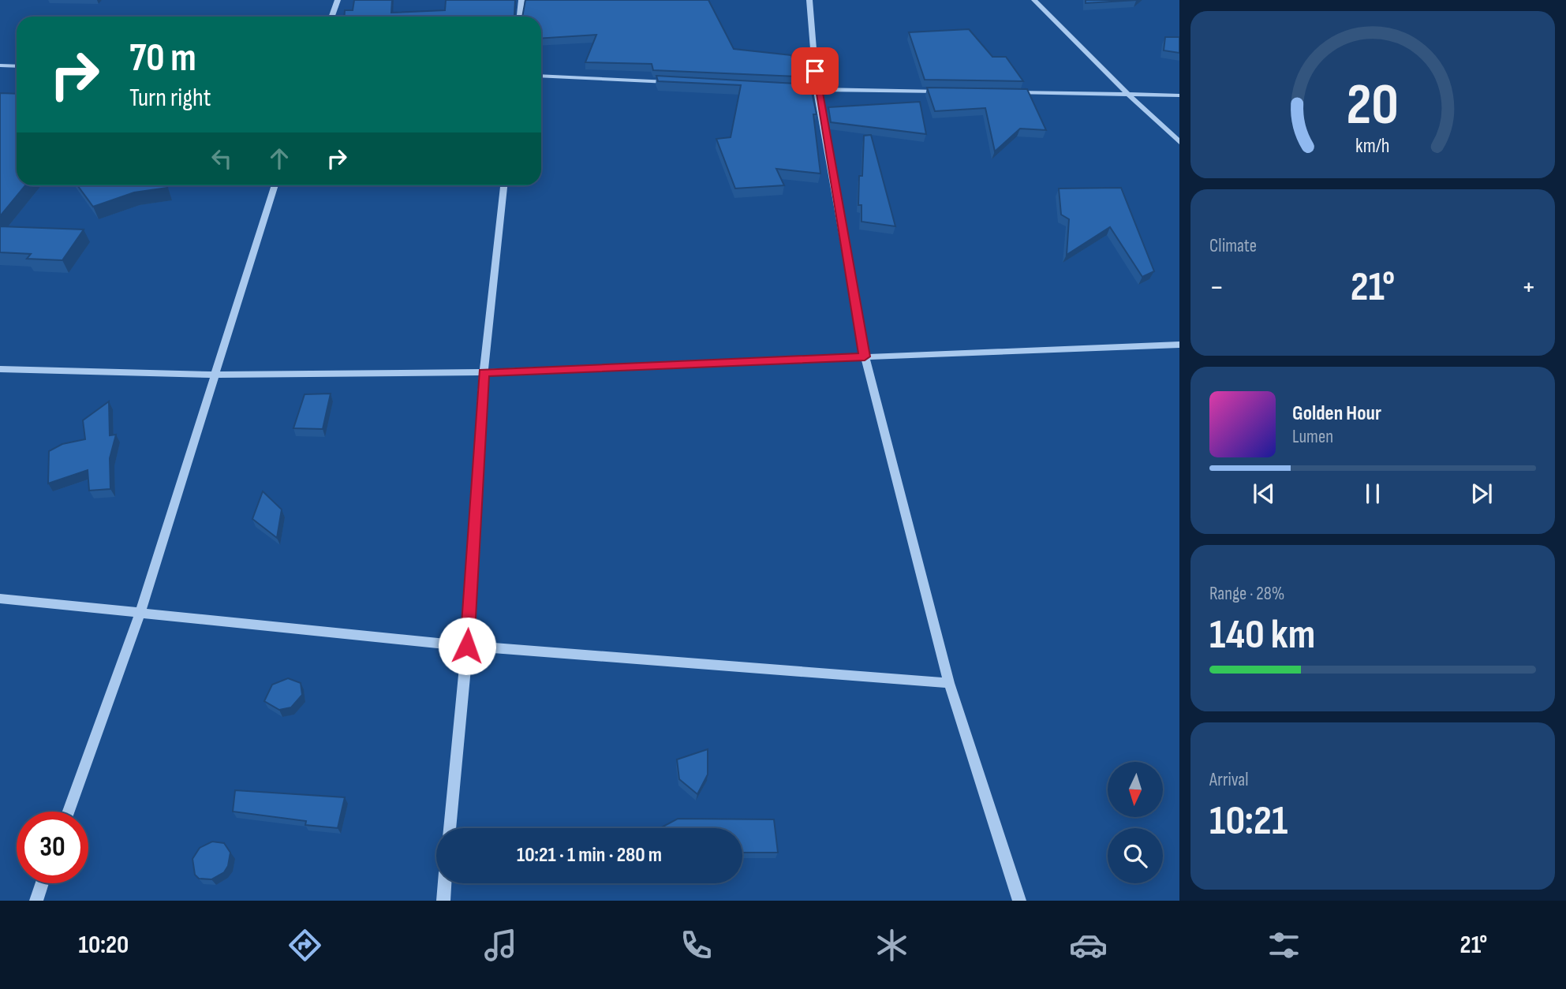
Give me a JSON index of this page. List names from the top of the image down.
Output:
{
  "north": "bottom",
  "page": {
    "turn": ["70 m", "Turn right"],
    "tile": [
      "Climate",
      ["Range · 28%", "140 km"],
      ["Arrival", "10:21"]
    ],
    "heat": ["−", "21°", "+"],
    "song": ["Golden Hour", "Lumen"],
    "limit": "30",
    "trip": "10:21 · 1 min · 280 m",
    "tabs": ["10:20", "21°"],
    "gauge": ["20", "km/h"]
  }
}
